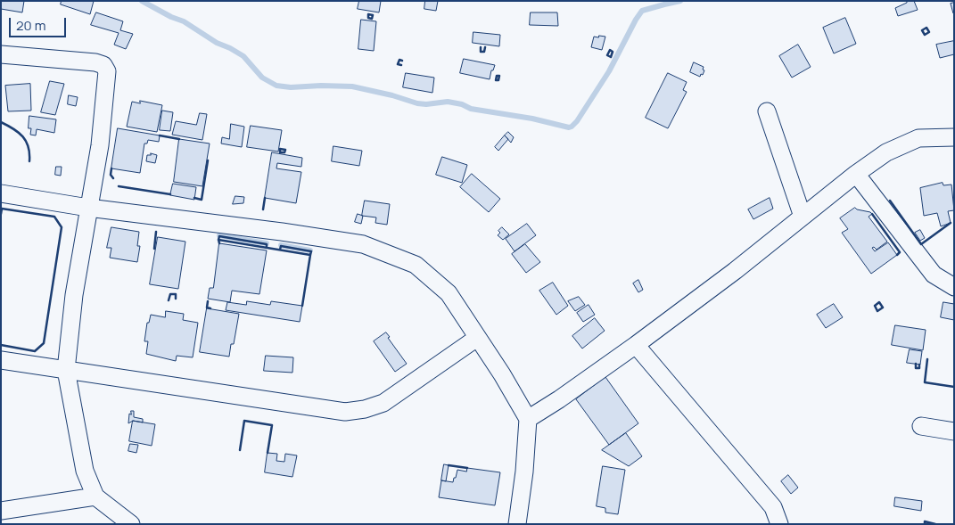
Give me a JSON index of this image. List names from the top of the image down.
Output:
{
  "scale_bar": "20 m"
}
